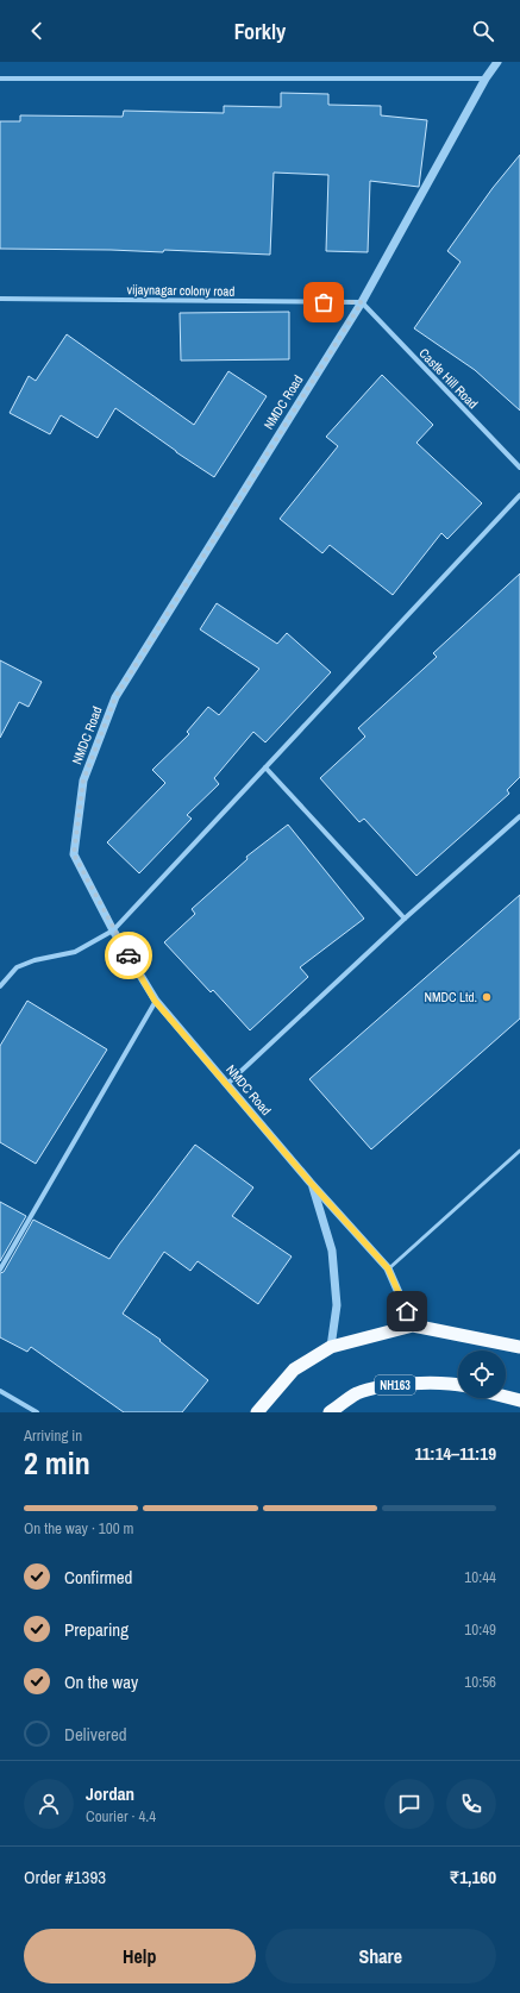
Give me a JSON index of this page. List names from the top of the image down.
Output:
{
  "streets": {
    "highway": ["NH163"],
    "street": ["vijaynagar colony road", "Castle Hill Road", "NMDC Road"]
  },
  "crossings": [
    ["vijaynagar colony road", "Castle Hill Road"],
    ["vijaynagar colony road", "NMDC Road"],
    ["Castle Hill Road", "NMDC Road"]
  ],
  "places": ["NMDC Ltd."],
  "page": {
    "header": "Forkly",
    "heading": ["2 min", "Arriving in", "11:14–11:19"],
    "panel": [
      "Jordan",
      "Courier · 4.4",
      "Order #1393",
      "₹1,160"
    ],
    "bar": "On the way · 100 m",
    "list": [
      ["Confirmed", "10:44"],
      ["Preparing", "10:49"],
      ["On the way", "10:56"],
      "Delivered"
    ],
    "buttons": ["Help", "Share"]
  }
}
